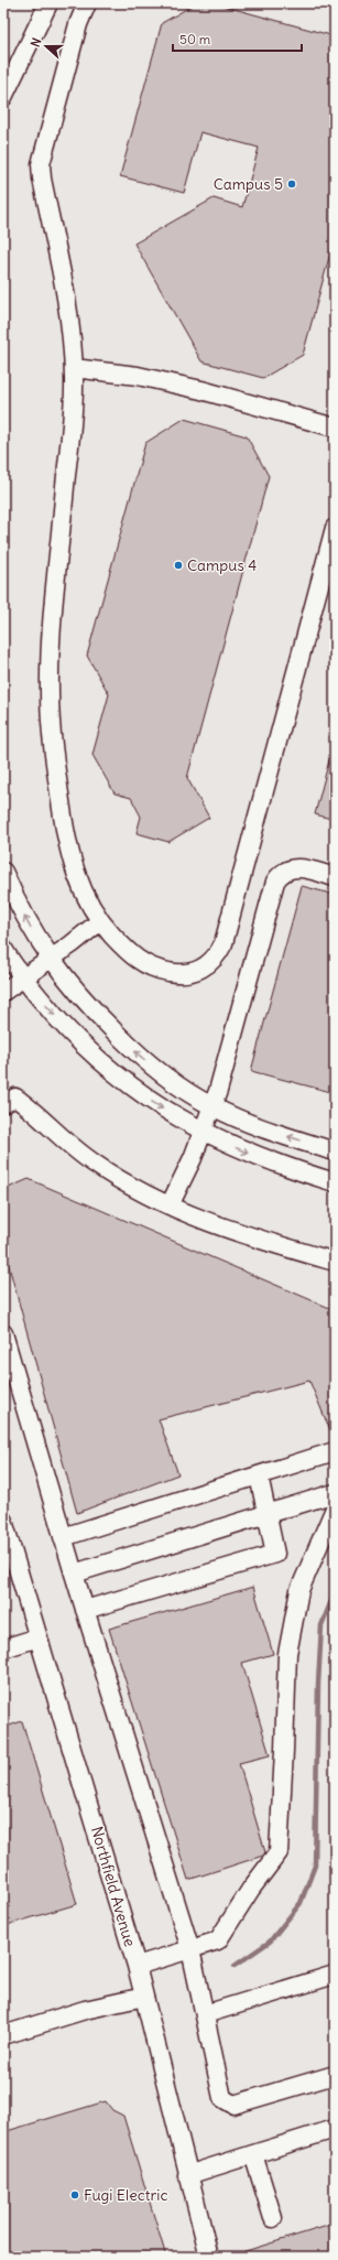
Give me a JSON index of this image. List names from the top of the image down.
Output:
{
  "streets": {
    "street": ["Northfield Avenue"]
  },
  "places": ["Campus 5", "Campus 4", "Fugi Electric"],
  "scale_bar": "50 m",
  "north": "left"
}
